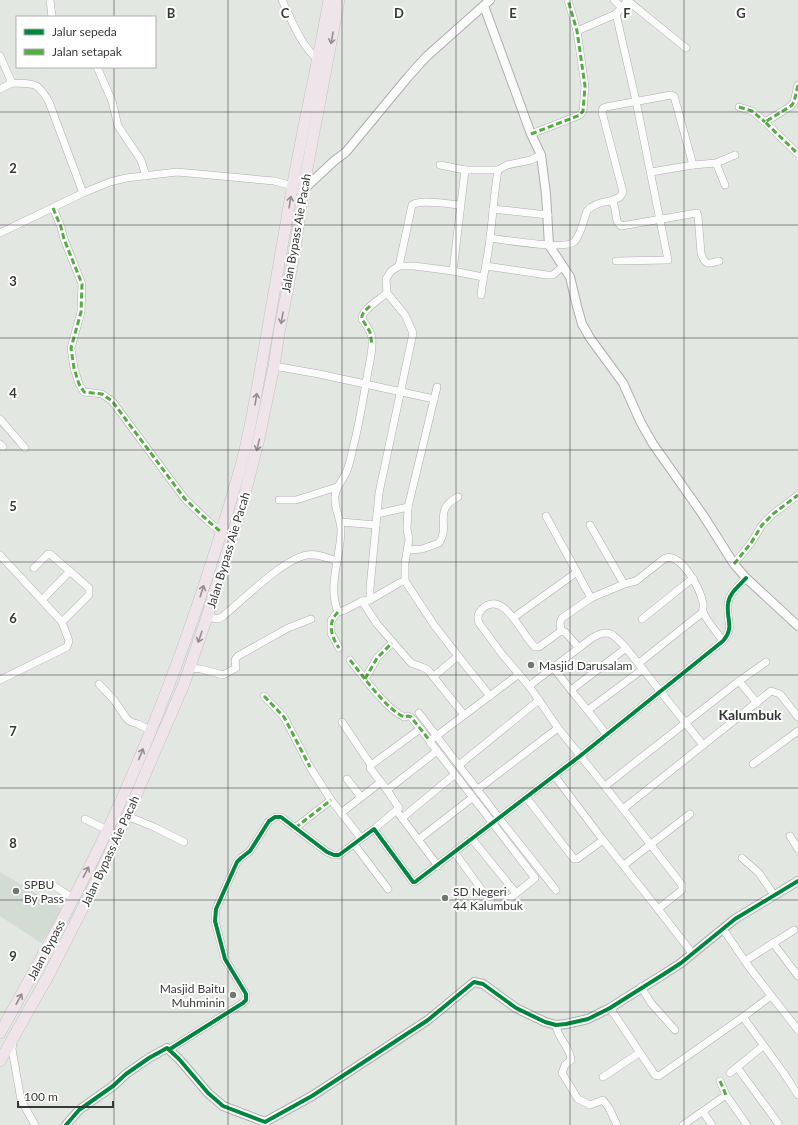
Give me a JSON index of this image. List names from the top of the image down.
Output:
{
  "streets": {
    "highway": ["Jalan Bypass Aie Pacah", "Jalan Bypass"]
  },
  "one_way": ["Jalan Bypass Aie Pacah", "Jalan Bypass"],
  "districts": ["Kalumbuk"],
  "places": [
    "Masjid Darusalam",
    "SPBU By Pass",
    "SD Negeri 44 Kalumbuk",
    "Masjid Baitu Muhminin"
  ],
  "legend": ["Jalur sepeda", "Jalan setapak"],
  "scale_bar": "100 m",
  "grid": {
    "columns": [
      "B",
      "C",
      "D",
      "E",
      "F",
      "G"
    ],
    "rows": [
      "2",
      "3",
      "4",
      "5",
      "6",
      "7",
      "8",
      "9"
    ]
  }
}
